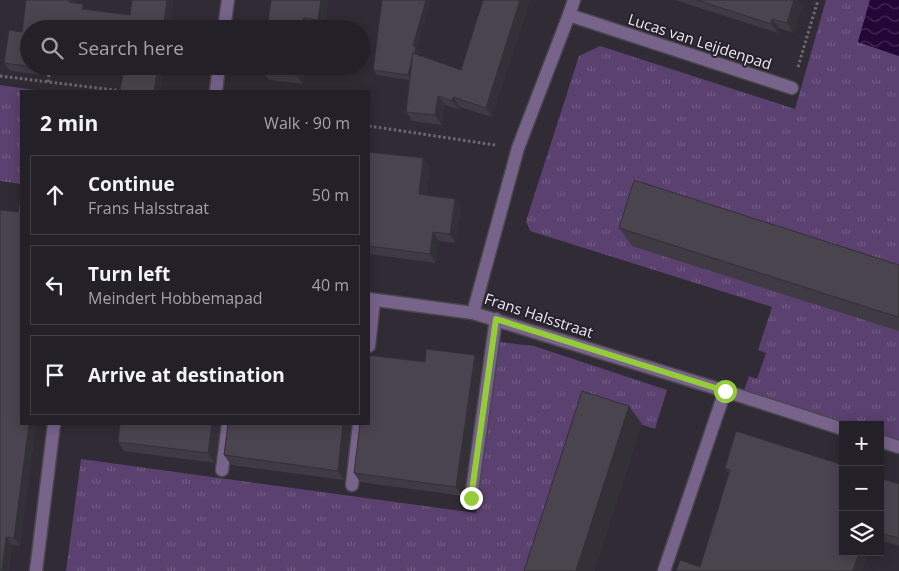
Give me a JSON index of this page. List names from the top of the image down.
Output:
{
  "streets": {
    "street": ["Lucas van Leijdenpad", "Frans Halsstraat"]
  },
  "crossings": [
    ["Lucas van Leijdenpad", "Frans Halsstraat"]
  ],
  "page": {
    "search": "Search here",
    "heading": ["2 min", "Walk · 90 m"],
    "list": [
      ["Continue", "Frans Halsstraat", "50 m"],
      ["Turn left", "Meindert Hobbemapad", "40 m"],
      "Arrive at destination"
    ],
    "map_buttons": ["+", "−"]
  }
}
